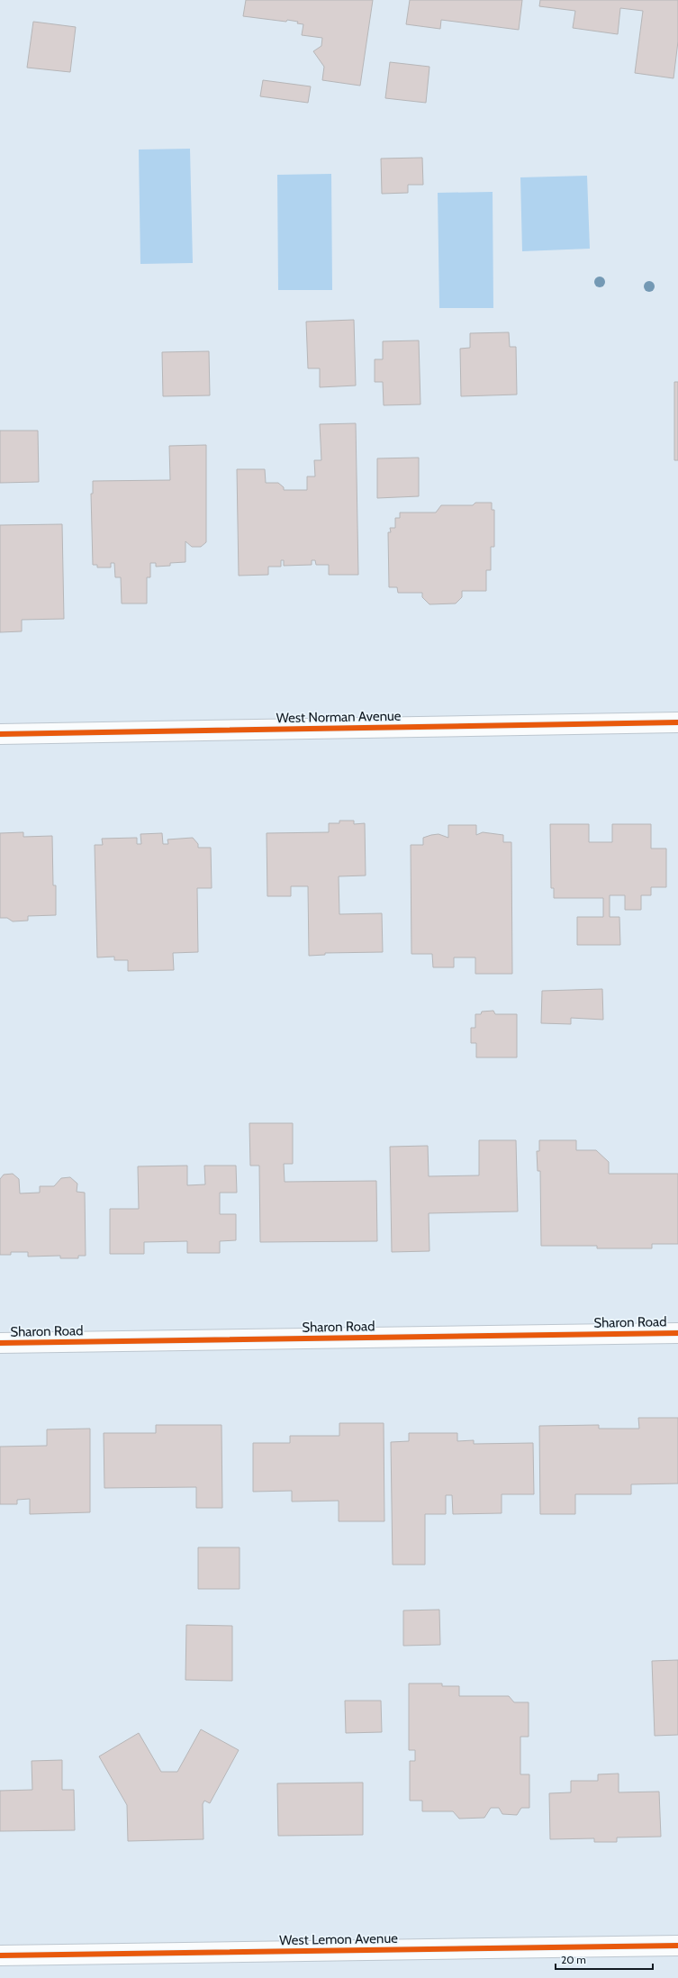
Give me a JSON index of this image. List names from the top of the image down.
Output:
{
  "streets": {
    "street": ["West Norman Avenue", "Sharon Road", "West Lemon Avenue"]
  },
  "scale_bar": "20 m"
}
